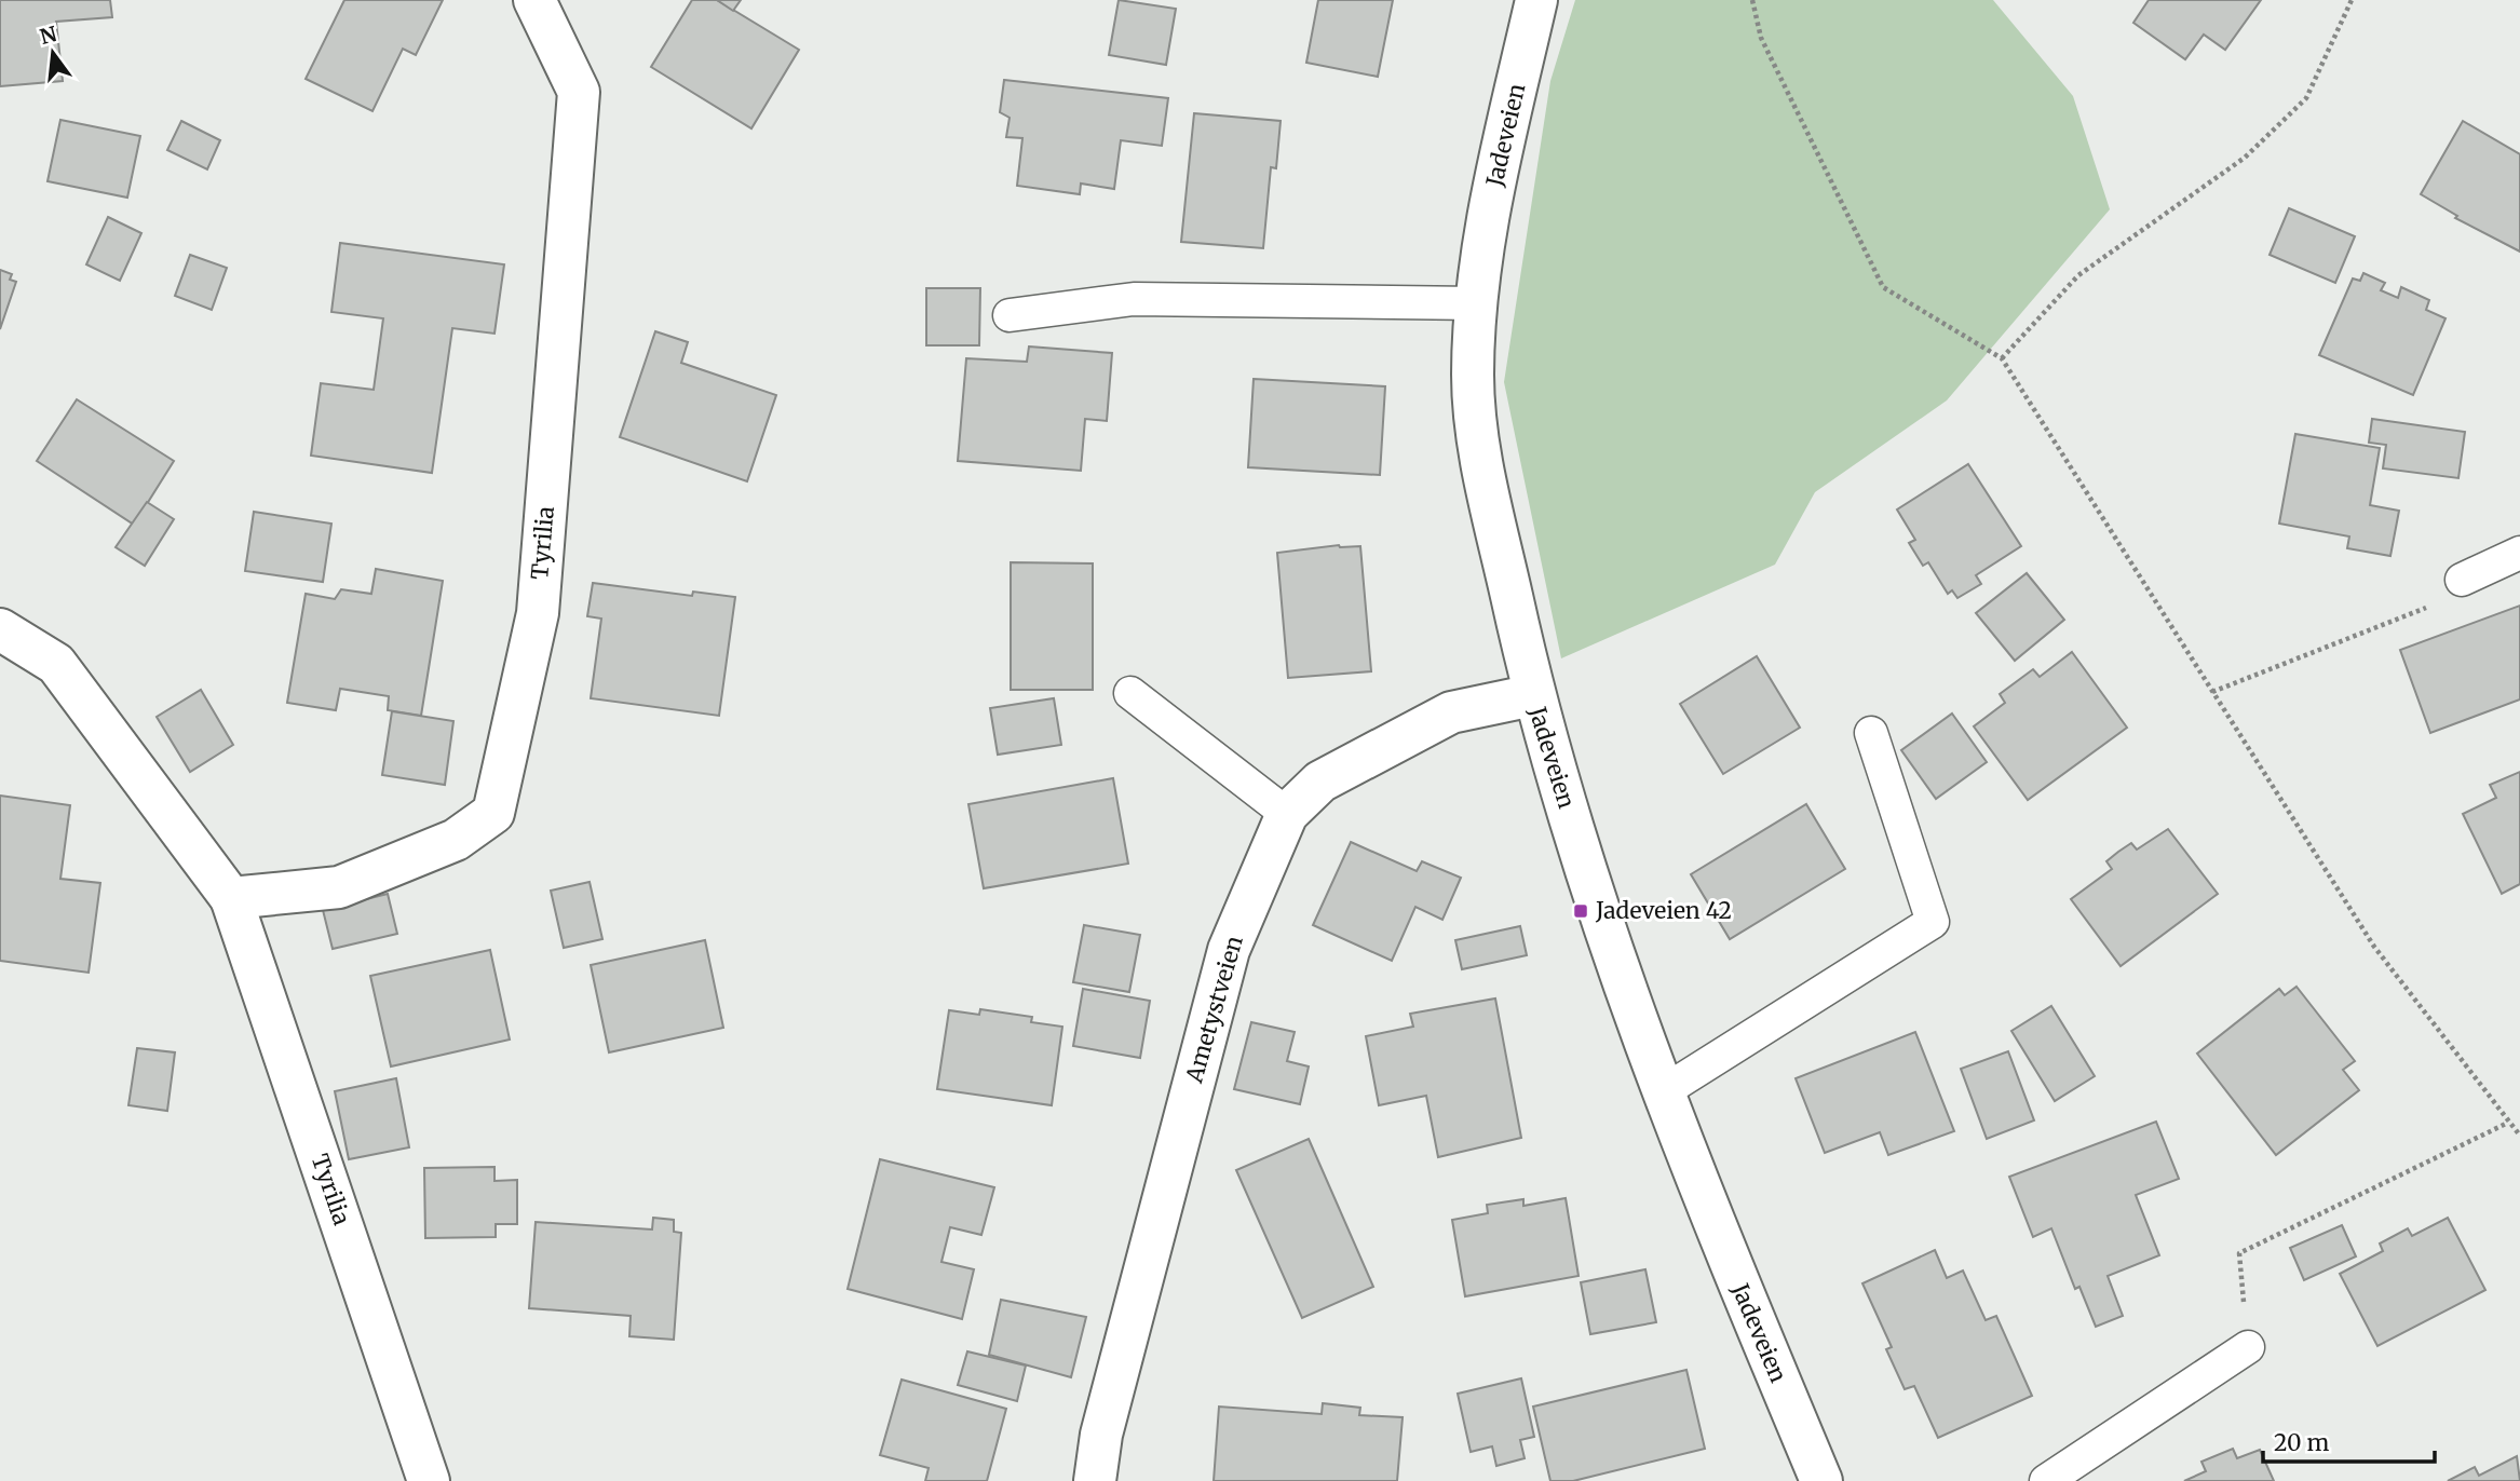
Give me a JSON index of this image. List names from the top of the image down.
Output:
{
  "streets": {
    "street": ["Jadeveien", "Tyrilia", "Ametystveien"]
  },
  "crossings": [
    ["Jadeveien", "Ametystveien"]
  ],
  "places": {
    "transit": ["Jadeveien 42"]
  },
  "scale_bar": "20 m",
  "north": "top"
}
